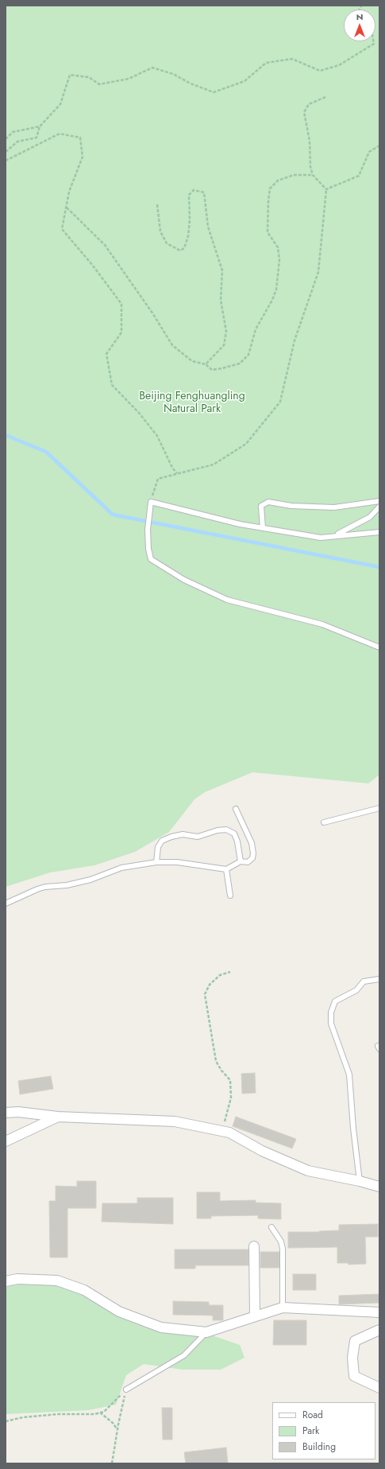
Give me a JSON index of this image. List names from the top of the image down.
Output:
{
  "parks": ["Beijing Fenghuangling Natural Park"],
  "legend": ["Road", "Park", "Building"],
  "north": "top"
}
